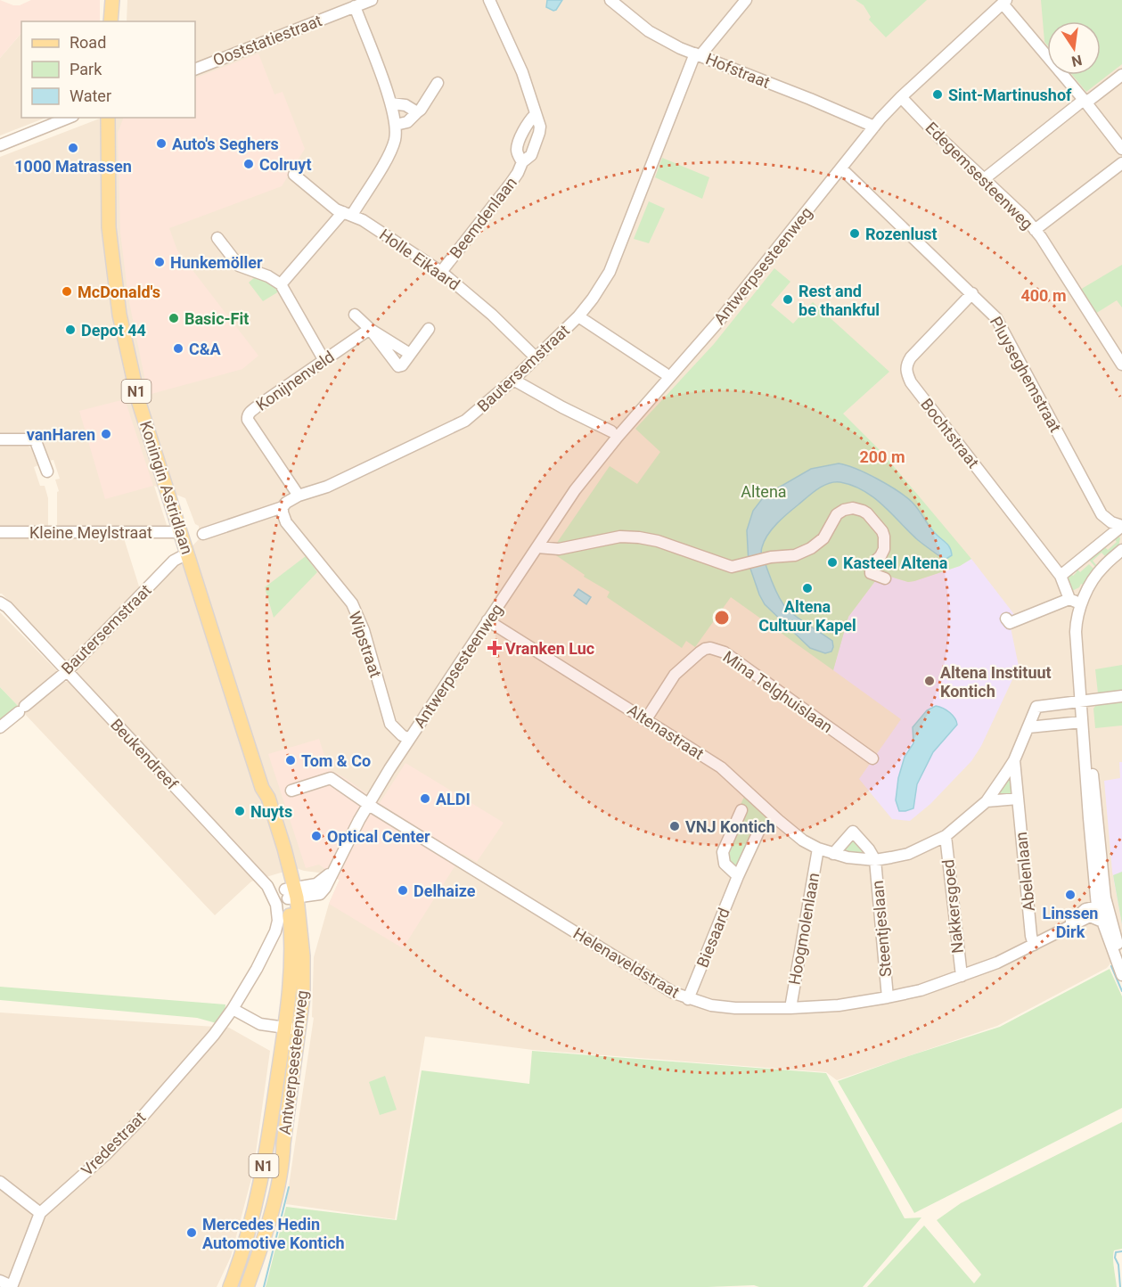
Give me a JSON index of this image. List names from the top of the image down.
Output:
{
  "streets": {
    "main road": ["Antwerpsesteenweg", "N1", "Koningin Astridlaan"],
    "street": [
      "Ooststatiestraat",
      "Hofstraat",
      "Edegemsesteenweg",
      "Beemdenlaan",
      "Holle Eikaard",
      "Bautersemstraat",
      "Pluyseghemstraat",
      "Konijnenveld",
      "Bochtstraat",
      "Kleine Meylstraat",
      "Wipstraat",
      "Mina Telghuislaan",
      "Altenastraat",
      "Beukendreef",
      "Abelenlaan",
      "Nakkersgoed",
      "Hoogmolenlaan",
      "Steentjeslaan",
      "Biesaard",
      "Helenaveldstraat",
      "Vredestraat"
    ]
  },
  "crossings": [
    ["Hofstraat", "Antwerpsesteenweg"],
    ["Hofstraat", "Bautersemstraat"],
    ["Edegemsesteenweg", "Antwerpsesteenweg"],
    ["Beemdenlaan", "Holle Eikaard"],
    ["Holle Eikaard", "Bautersemstraat"],
    ["Antwerpsesteenweg", "Pluyseghemstraat"],
    ["Antwerpsesteenweg", "Koningin Astridlaan"],
    ["Antwerpsesteenweg", "Wipstraat"],
    ["Antwerpsesteenweg", "Altenastraat"],
    ["Antwerpsesteenweg", "Helenaveldstraat"],
    ["Bautersemstraat", "Konijnenveld"],
    ["Bautersemstraat", "Koningin Astridlaan"],
    ["Bautersemstraat", "Wipstraat"],
    ["Bautersemstraat", "Beukendreef"],
    ["Pluyseghemstraat", "Bochtstraat"],
    ["Koningin Astridlaan", "Kleine Meylstraat"],
    ["Mina Telghuislaan", "Altenastraat"],
    ["Altenastraat", "Abelenlaan"],
    ["Altenastraat", "Nakkersgoed"],
    ["Altenastraat", "Hoogmolenlaan"],
    ["Altenastraat", "Steentjeslaan"],
    ["Beukendreef", "Vredestraat"],
    ["Abelenlaan", "Helenaveldstraat"],
    ["Nakkersgoed", "Helenaveldstraat"],
    ["Hoogmolenlaan", "Helenaveldstraat"],
    ["Steentjeslaan", "Helenaveldstraat"],
    ["Biesaard", "Helenaveldstraat"]
  ],
  "parks": ["Altena"],
  "places": {
    "other": [
      "Sint-Martinushof",
      "Auto's Seghers",
      "1000 Matrassen",
      "Colruyt",
      "Rozenlust",
      "Hunkemöller",
      "McDonald's",
      "Rest and be thankful",
      "Basic-Fit",
      "Depot 44",
      "C&A",
      "vanHaren",
      "Kasteel Altena",
      "Altena Cultuur Kapel",
      "Altena Instituut Kontich",
      "Tom & Co",
      "ALDI",
      "Nuyts",
      "VNJ Kontich",
      "Optical Center",
      "Delhaize",
      "Linssen Dirk",
      "Mercedes Hedin Automotive Kontich"
    ],
    "health": ["Vranken Luc"]
  },
  "legend": ["Road", "Park", "Water"],
  "north": "bottom",
  "rings": ["400 m", "200 m"]
}
